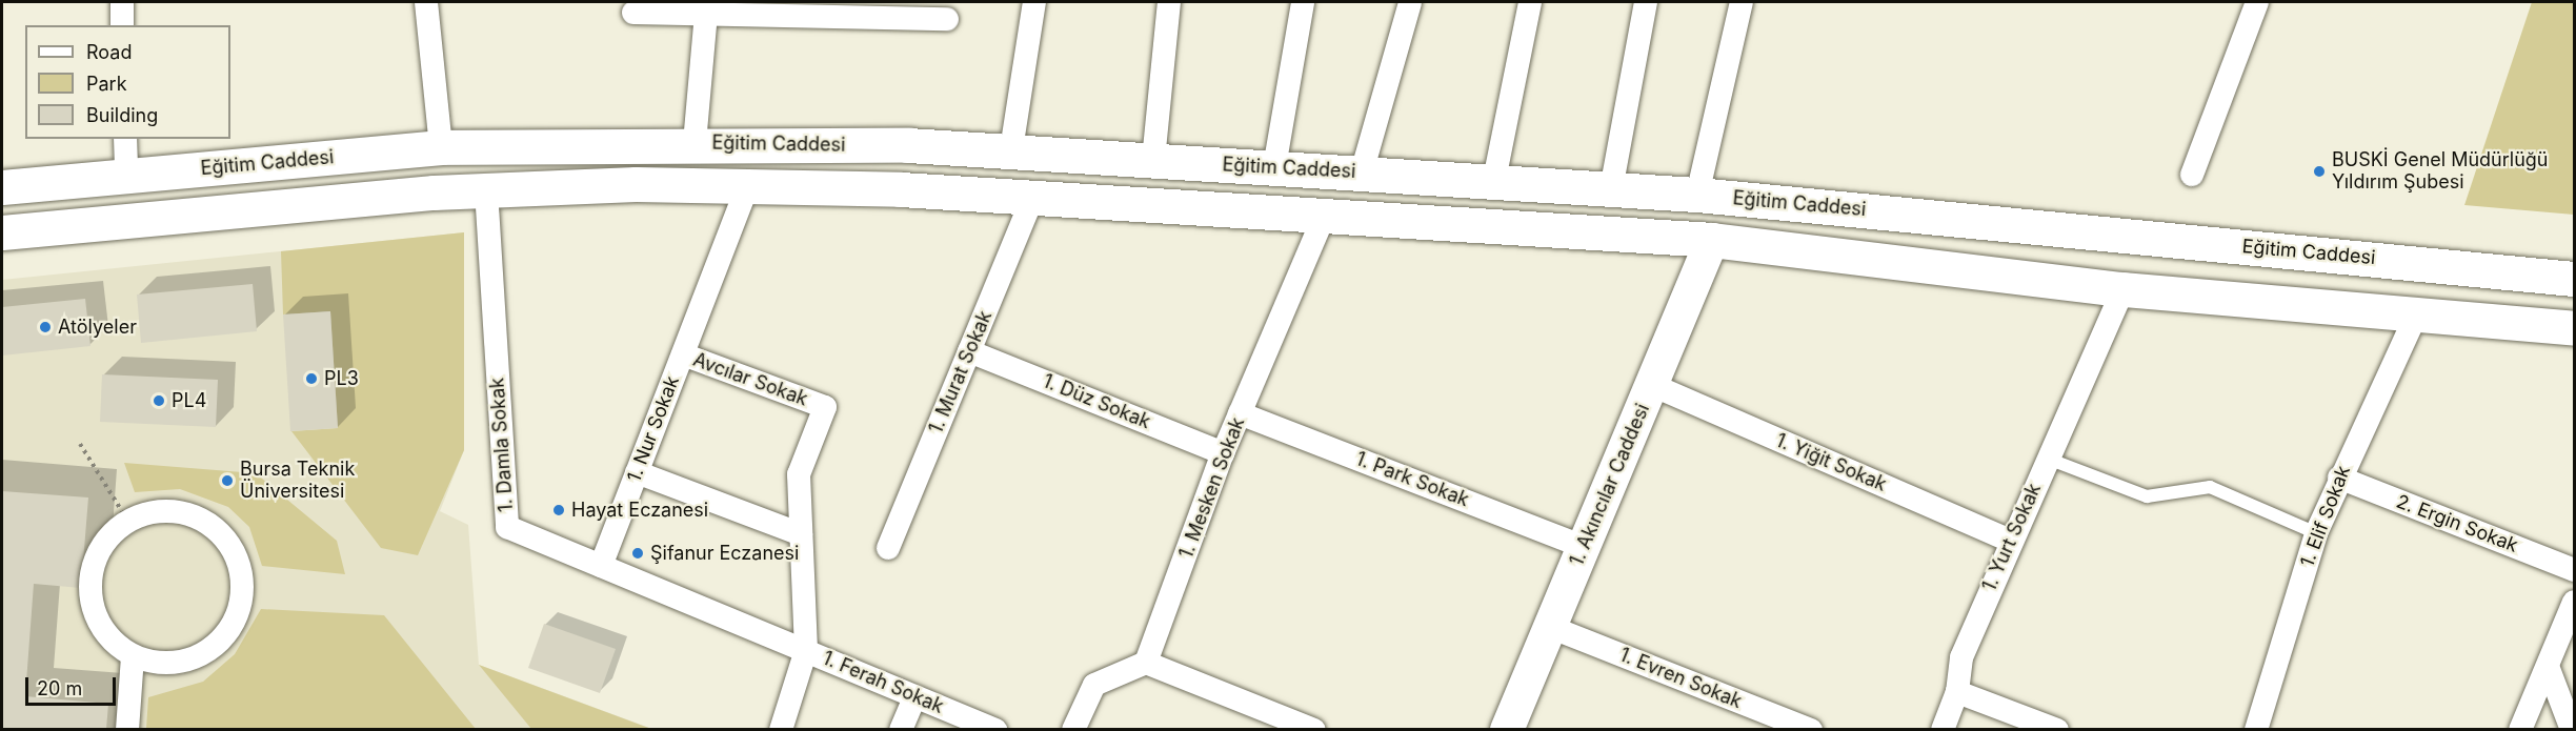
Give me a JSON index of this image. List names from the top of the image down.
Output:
{
  "streets": {
    "main road": ["Eğitim Caddesi"],
    "street": [
      "1. Murat Sokak",
      "Avcılar Sokak",
      "1. Düz Sokak",
      "1. Nur Sokak",
      "1. Damla Sokak",
      "1. Yiğit Sokak",
      "1. Park Sokak",
      "1. Akıncılar Caddesi",
      "1. Mesken Sokak",
      "1. Elif Sokak",
      "2. Ergin Sokak",
      "1. Yurt Sokak",
      "1. Evren Sokak",
      "1. Ferah Sokak"
    ]
  },
  "crossings": [
    ["1. Murat Sokak", "1. Düz Sokak"],
    ["Avcılar Sokak", "1. Nur Sokak"],
    ["Avcılar Sokak", "1. Damla Sokak"],
    ["Avcılar Sokak", "1. Ferah Sokak"],
    ["1. Düz Sokak", "1. Mesken Sokak"],
    ["1. Nur Sokak", "1. Damla Sokak"],
    ["1. Damla Sokak", "1. Ferah Sokak"],
    ["1. Yiğit Sokak", "1. Akıncılar Caddesi"],
    ["1. Yiğit Sokak", "1. Yurt Sokak"],
    ["1. Park Sokak", "1. Akıncılar Caddesi"],
    ["1. Park Sokak", "1. Mesken Sokak"],
    ["1. Akıncılar Caddesi", "1. Evren Sokak"],
    ["1. Elif Sokak", "2. Ergin Sokak"]
  ],
  "places": [
    "BUSKİ Genel Müdürlüğü Yıldırım Şubesi",
    "Atölyeler",
    "PL3",
    "PL4",
    "Bursa Teknik Üniversitesi",
    "Hayat Eczanesi",
    "Şifanur Eczanesi"
  ],
  "legend": ["Road", "Park", "Building"],
  "scale_bar": "20 m"
}
